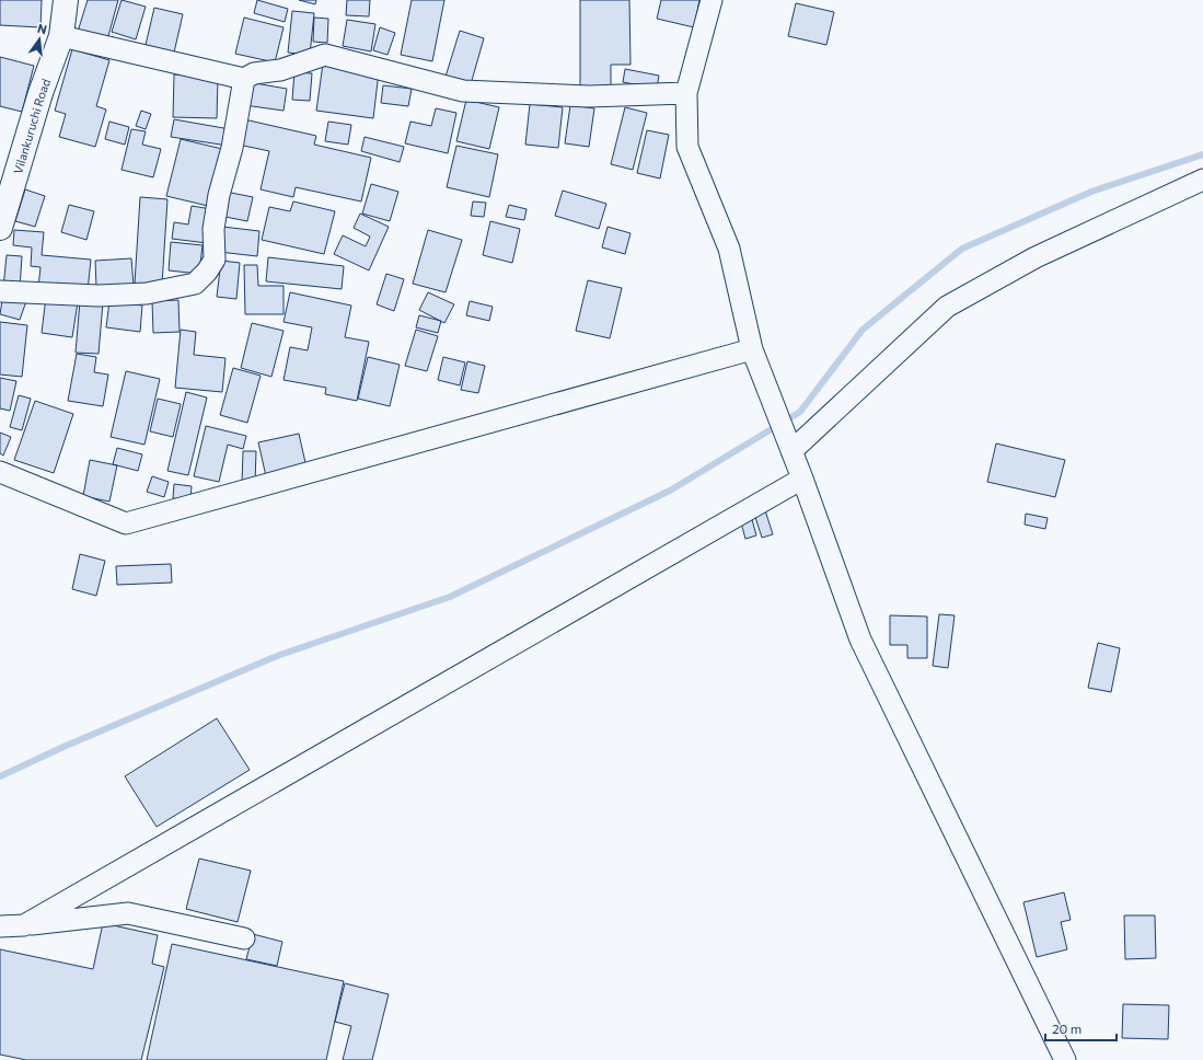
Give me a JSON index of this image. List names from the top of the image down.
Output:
{
  "streets": {
    "main road": ["Vilankuruchi Road"]
  },
  "scale_bar": "20 m",
  "north": "top"
}
